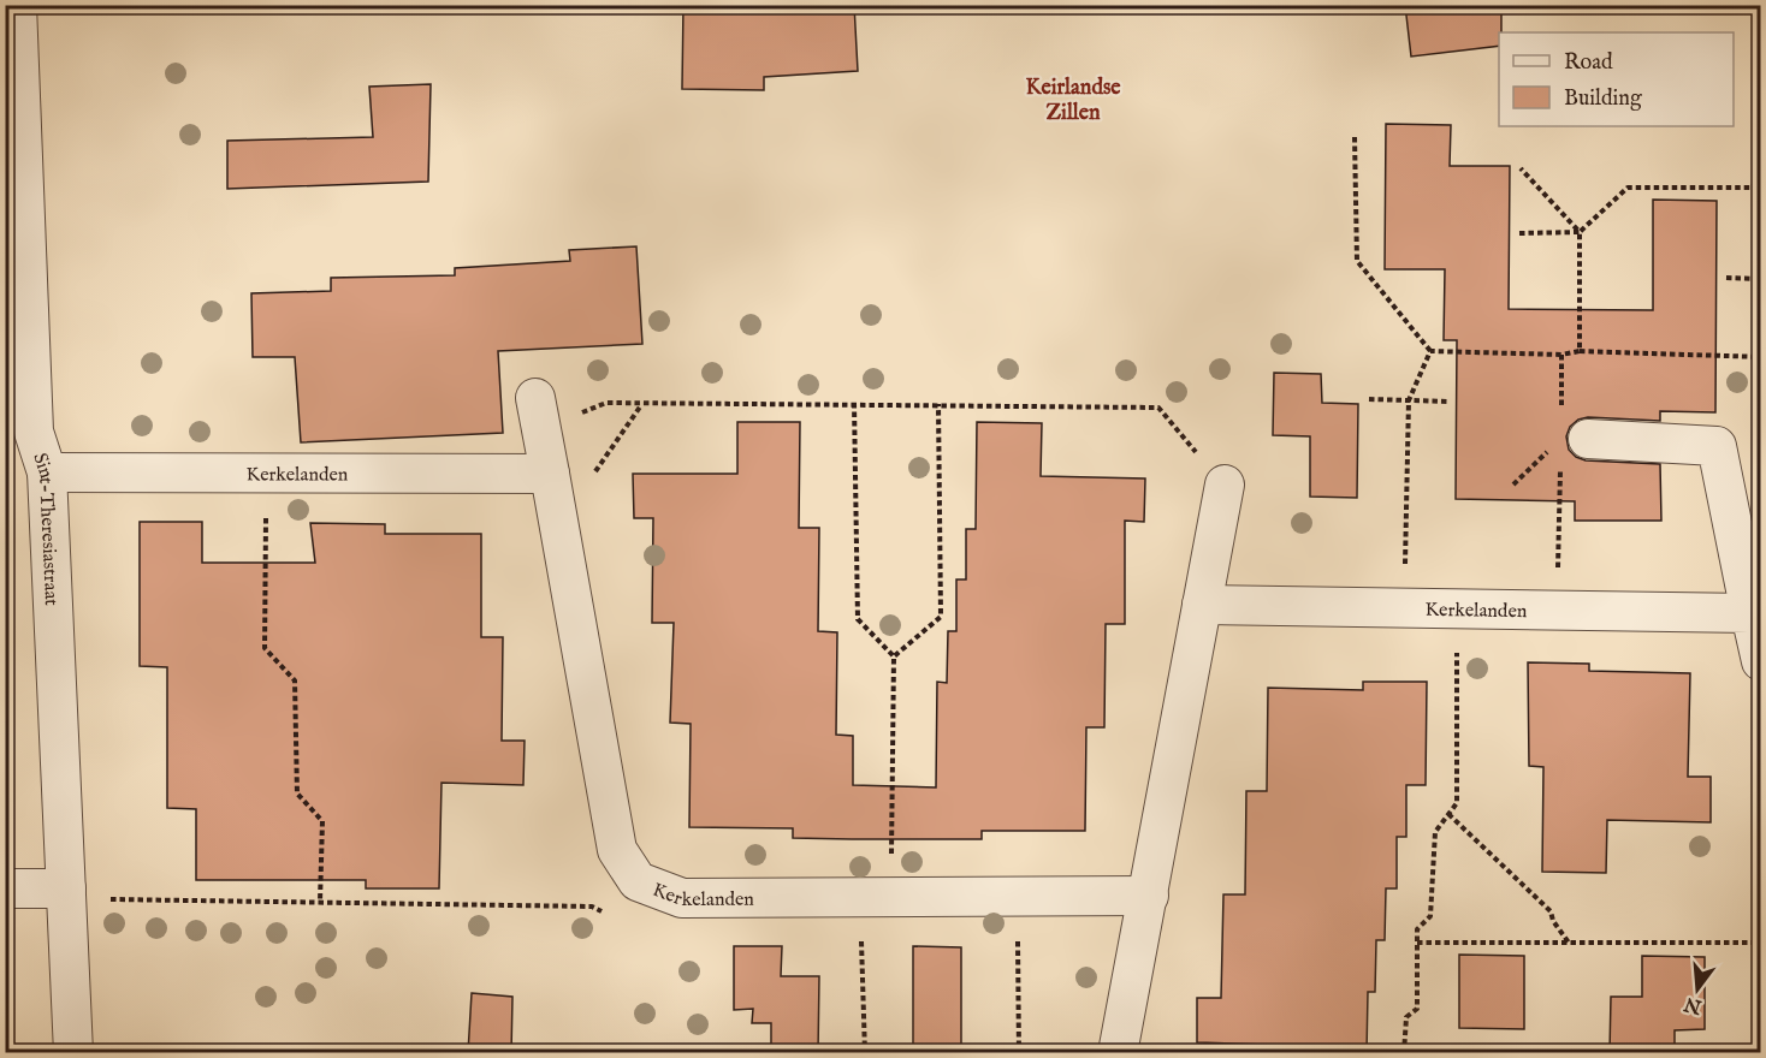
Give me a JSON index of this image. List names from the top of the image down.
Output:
{
  "streets": {
    "street": ["Kerkelanden", "Sint-Theresiastraat"]
  },
  "crossings": [
    ["Kerkelanden", "Sint-Theresiastraat"]
  ],
  "districts": ["Keirlandse Zillen"],
  "legend": ["Road", "Building"],
  "north": "bottom"
}
